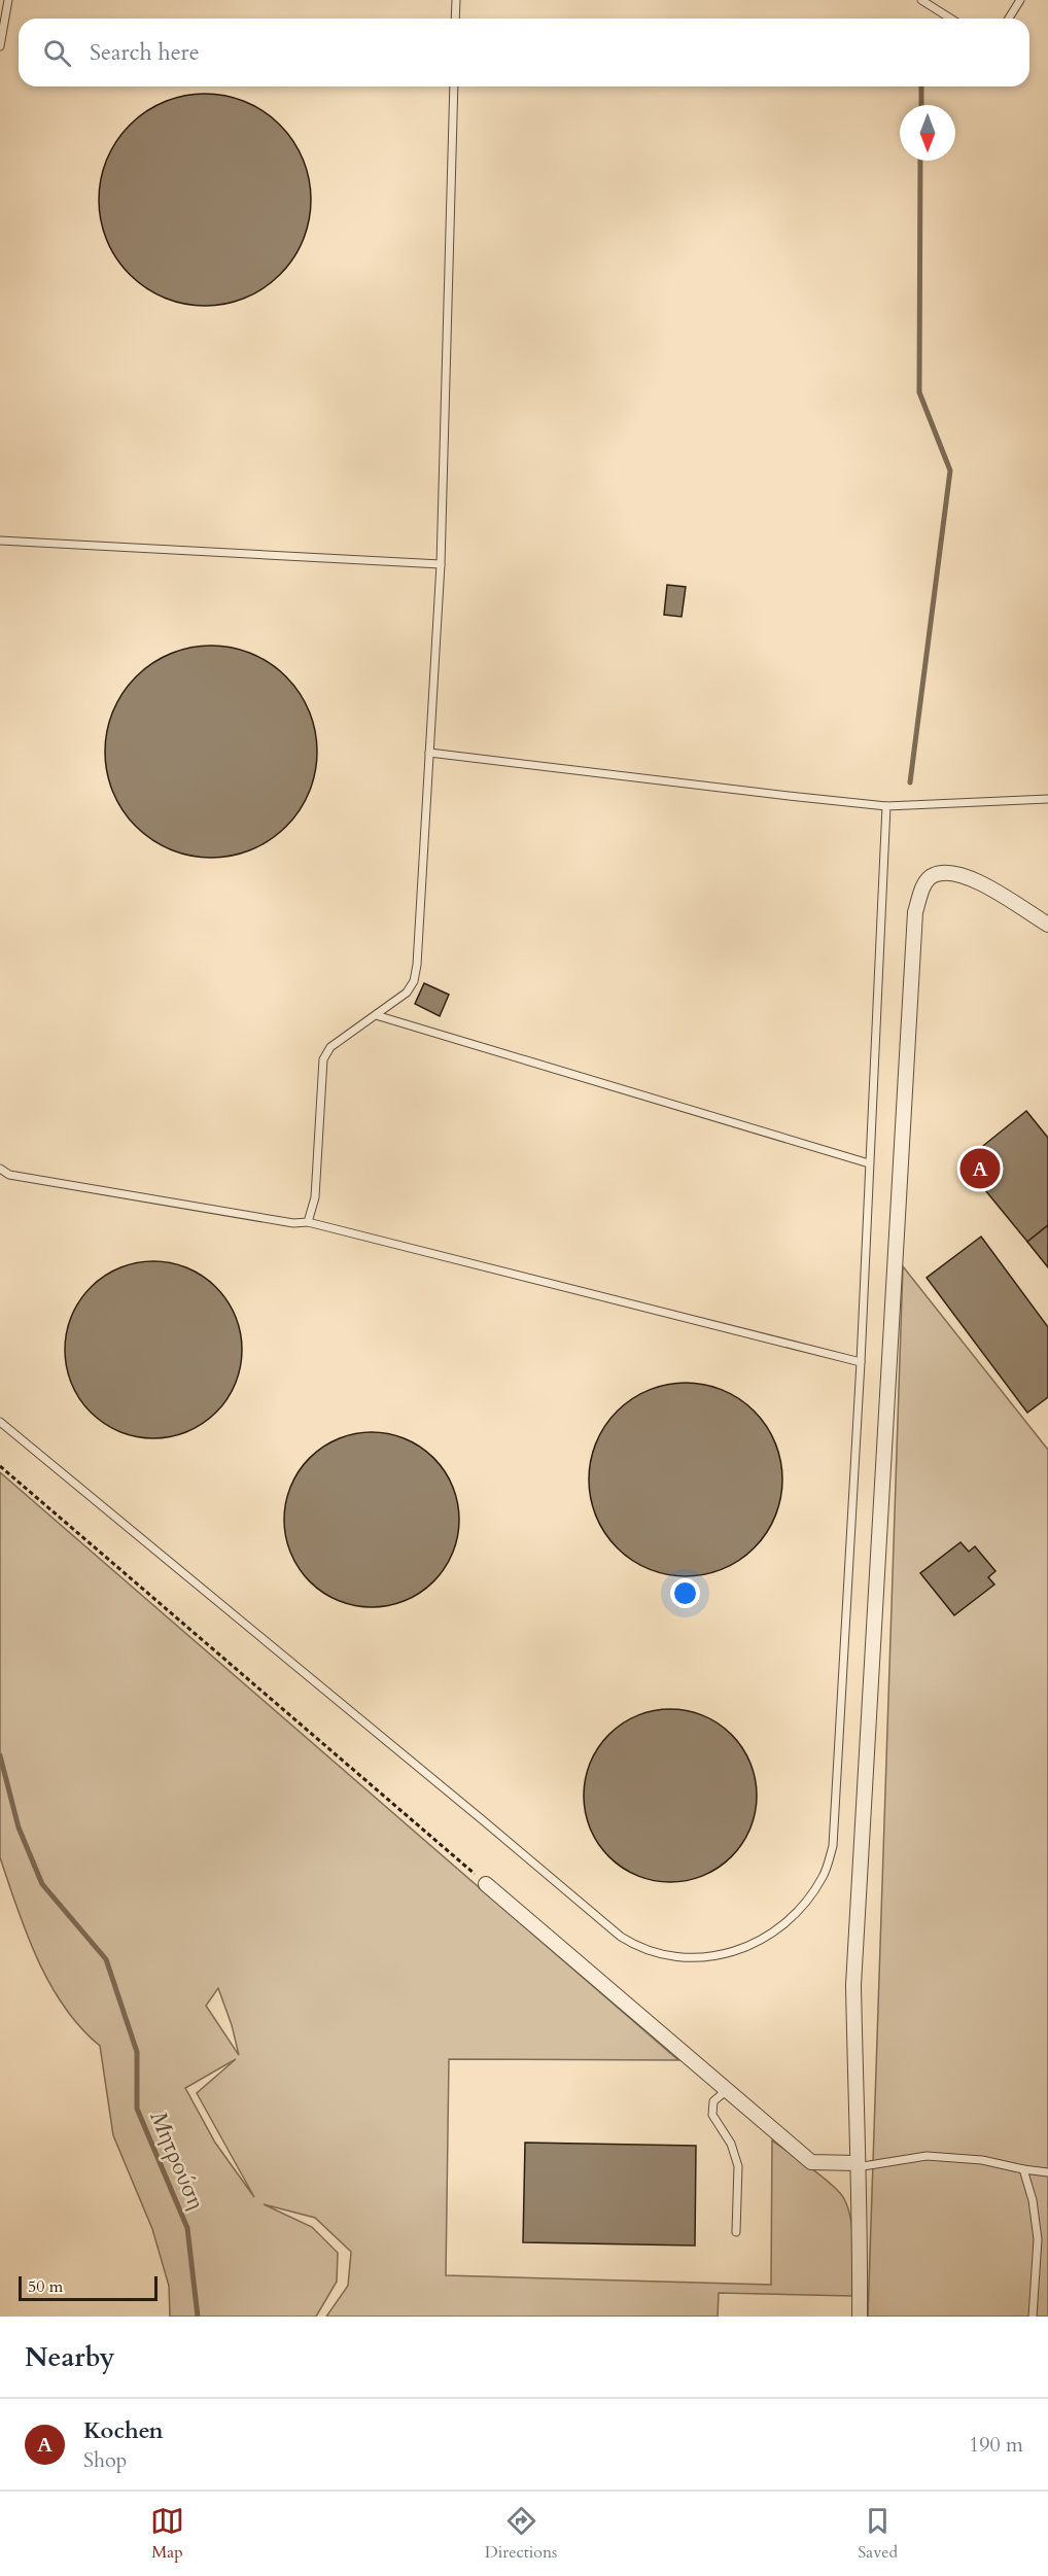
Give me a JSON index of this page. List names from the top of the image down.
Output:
{
  "water": ["Μητρούση"],
  "scale_bar": "50 m",
  "north": "bottom",
  "page": {
    "search": "Search here",
    "pins": "A",
    "scale": "50 m",
    "heading": "Nearby",
    "list": [
      {
        "mark": "A",
        "name": "Kochen",
        "note": "Shop",
        "value": "190 m"
      }
    ],
    "nav": ["Map", "Directions", "Saved"]
  }
}
